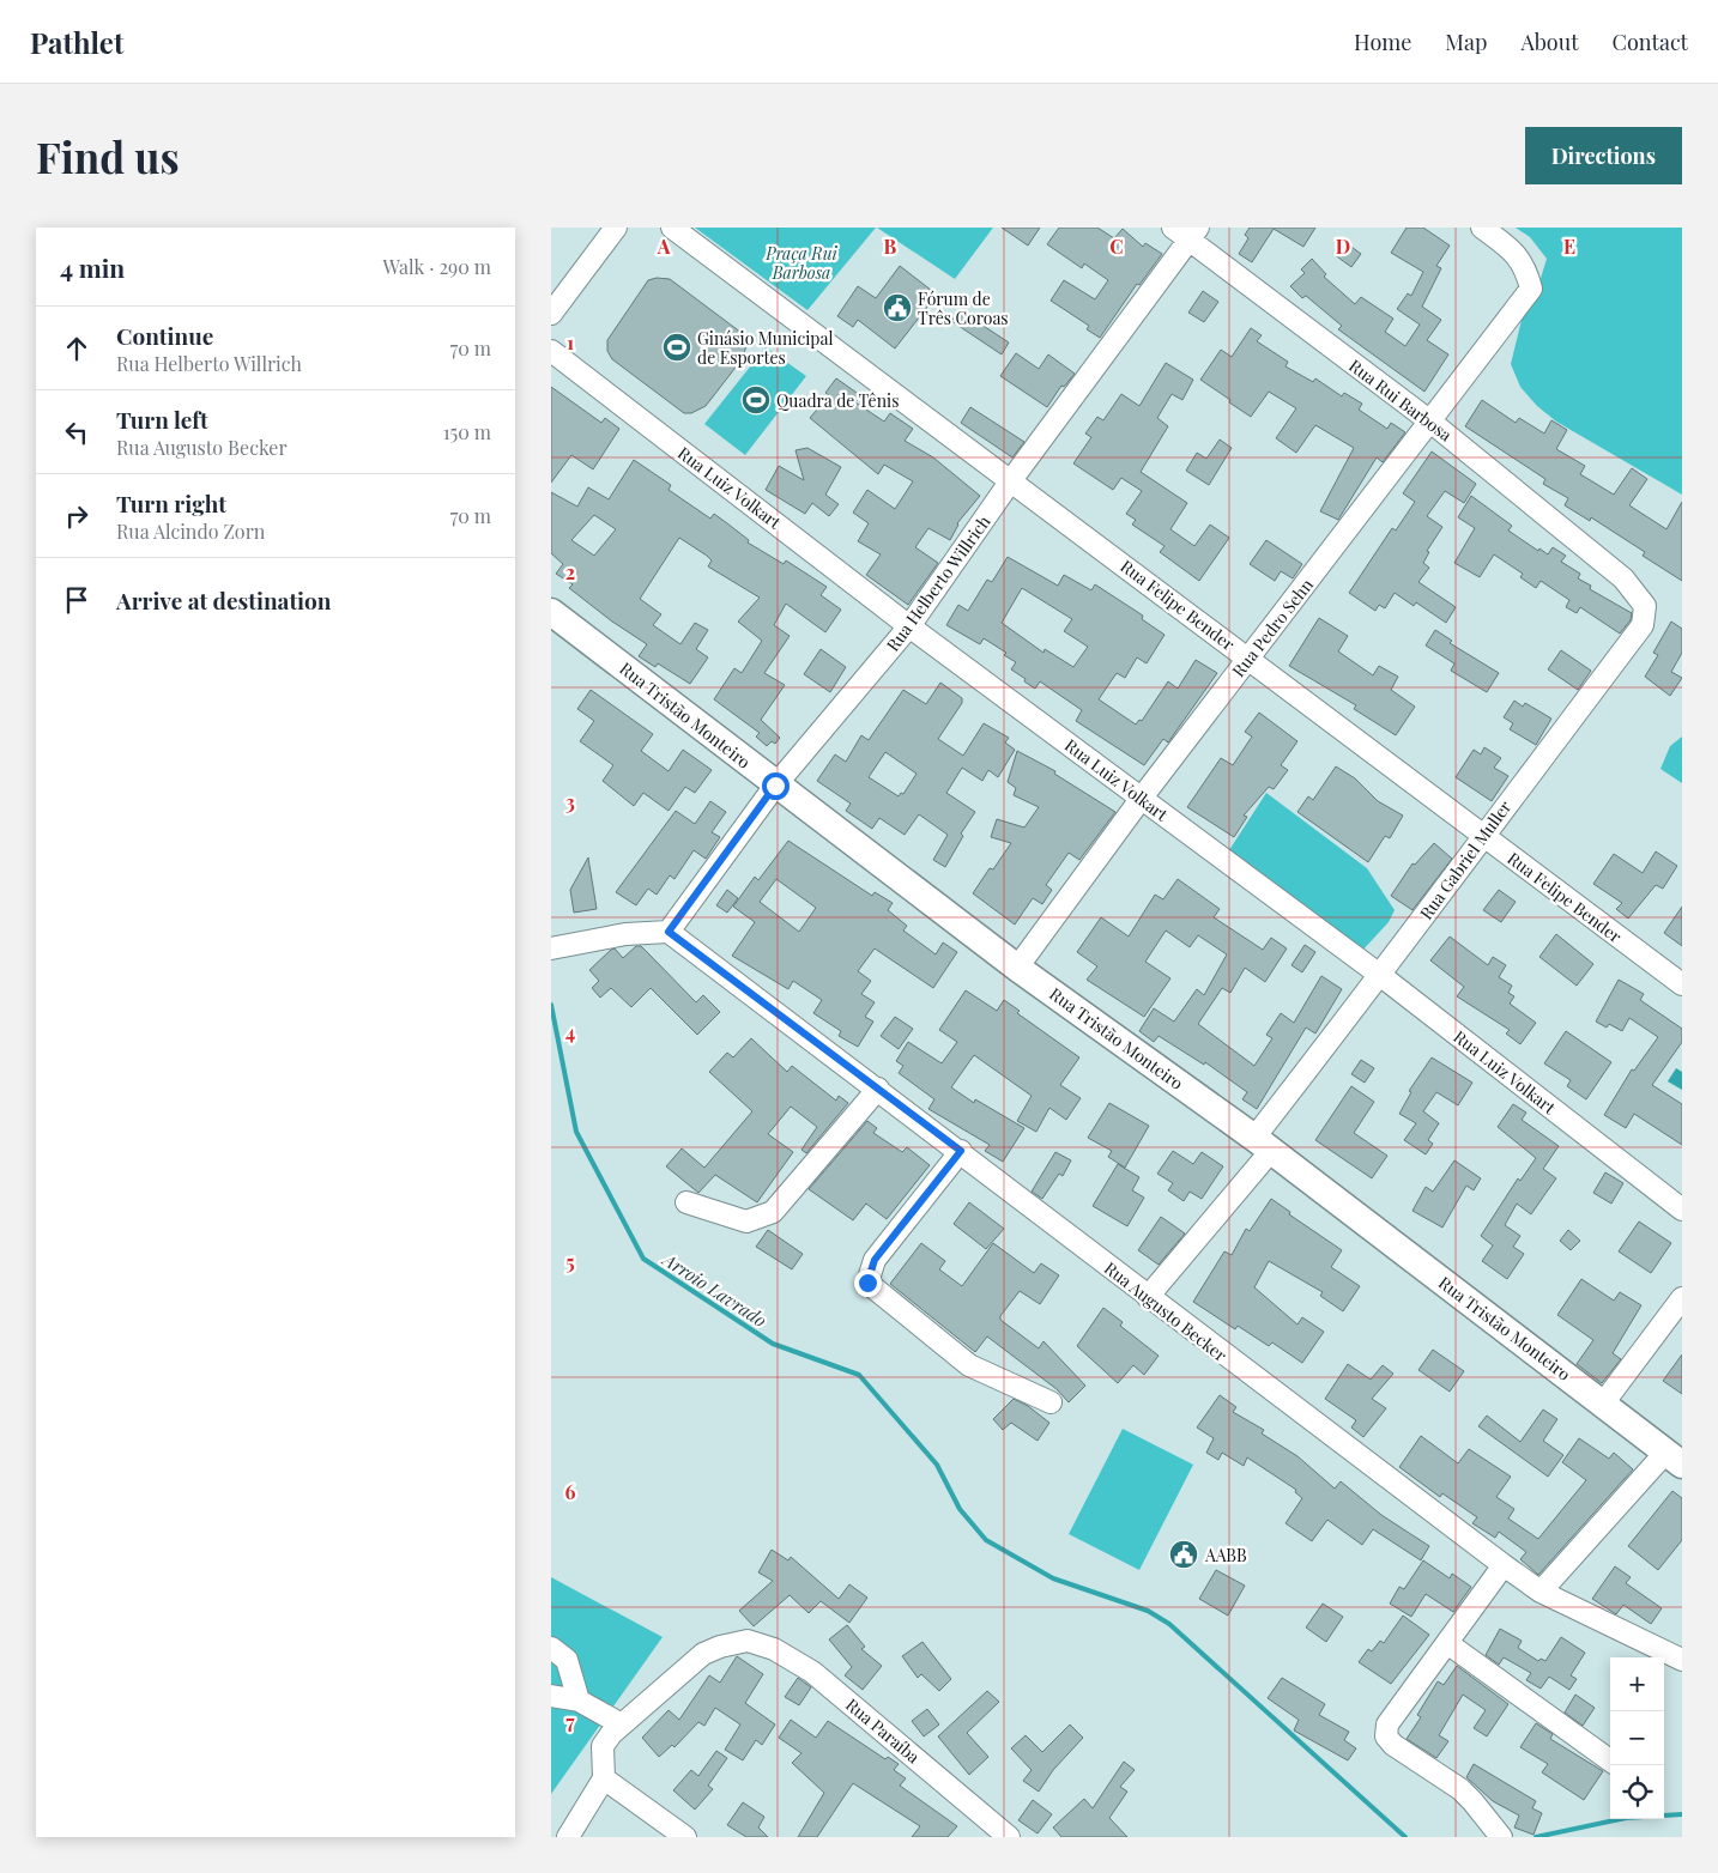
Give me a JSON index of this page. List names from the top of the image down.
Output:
{
  "streets": {
    "main road": ["Rua Tristão Monteiro"],
    "street": [
      "Rua Rui Barbosa",
      "Rua Luiz Volkart",
      "Rua Helberto Willrich",
      "Rua Felipe Bender",
      "Rua Pedro Sehn",
      "Rua Gabriel Muller",
      "Rua Augusto Becker",
      "Rua Paraíba"
    ]
  },
  "crossings": [
    ["Rua Rui Barbosa", "Rua Helberto Willrich"],
    ["Rua Rui Barbosa", "Rua Pedro Sehn"],
    ["Rua Rui Barbosa", "Rua Gabriel Muller"],
    ["Rua Luiz Volkart", "Rua Helberto Willrich"],
    ["Rua Luiz Volkart", "Rua Pedro Sehn"],
    ["Rua Luiz Volkart", "Rua Gabriel Muller"],
    ["Rua Helberto Willrich", "Rua Felipe Bender"],
    ["Rua Helberto Willrich", "Rua Tristão Monteiro"],
    ["Rua Helberto Willrich", "Rua Augusto Becker"],
    ["Rua Felipe Bender", "Rua Pedro Sehn"],
    ["Rua Felipe Bender", "Rua Gabriel Muller"],
    ["Rua Pedro Sehn", "Rua Tristão Monteiro"],
    ["Rua Tristão Monteiro", "Rua Gabriel Muller"],
    ["Rua Gabriel Muller", "Rua Augusto Becker"]
  ],
  "water": ["Arroio Lavrado"],
  "parks": ["Praça Rui Barbosa"],
  "places": {
    "public building": ["Fórum de Três Coroas", "AABB"],
    "sports": ["Ginásio Municipal de Esportes", "Quadra de Tênis"]
  },
  "page": {
    "header": "Pathlet",
    "nav": [
      "Home",
      "Map",
      "About",
      "Contact"
    ],
    "buttons": "Directions",
    "title": "Find us",
    "heading": ["4 min", "Walk · 290 m"],
    "list": [
      ["Continue", "Rua Helberto Willrich", "70 m"],
      ["Turn left", "Rua Augusto Becker", "150 m"],
      ["Turn right", "Rua Alcindo Zorn", "70 m"],
      "Arrive at destination"
    ],
    "map_buttons": ["+", "−"]
  },
  "grid": {
    "columns": [
      "A",
      "B",
      "C",
      "D",
      "E"
    ],
    "rows": [
      "1",
      "2",
      "3",
      "4",
      "5",
      "6",
      "7"
    ]
  }
}
